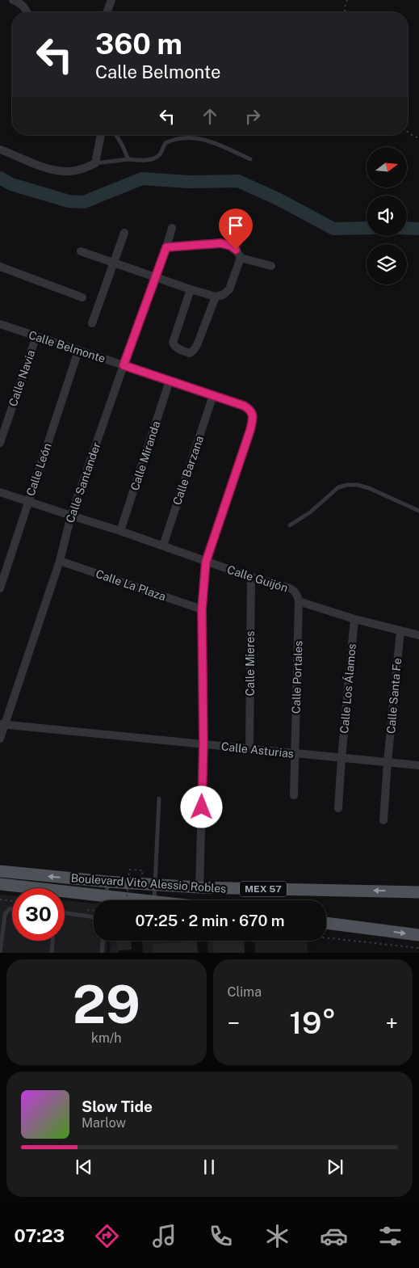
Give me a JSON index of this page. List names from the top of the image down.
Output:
{
  "streets": {
    "main road": ["Boulevard Vito Alessio Robles", "MEX 57"],
    "street": [
      "Calle Belmonte",
      "Calle Navia",
      "Calle Miranda",
      "Calle León",
      "Calle Barzana",
      "Calle Santander",
      "Calle Guijón",
      "Calle La Plaza",
      "Calle Mieres",
      "Calle Portales",
      "Calle Los Álamos",
      "Calle Santa Fe",
      "Calle Asturias"
    ]
  },
  "crossings": [
    ["Calle Belmonte", "Calle Navia"],
    ["Calle Belmonte", "Calle Miranda"],
    ["Calle Belmonte", "Calle León"],
    ["Calle Belmonte", "Calle Barzana"],
    ["Calle Belmonte", "Calle Santander"],
    ["Calle Belmonte", "Calle Guijón"],
    ["Calle Belmonte", "Calle La Plaza"],
    ["Calle Belmonte", "Calle Asturias"],
    ["Calle Belmonte", "Boulevard Vito Alessio Robles"],
    ["Calle Miranda", "Calle Guijón"],
    ["Calle León", "Calle Guijón"],
    ["Calle Barzana", "Calle Guijón"],
    ["Calle Santander", "Calle Guijón"],
    ["Calle Santander", "Calle La Plaza"],
    ["Calle Santander", "Calle Asturias"],
    ["Calle Guijón", "Calle Mieres"],
    ["Calle Guijón", "Calle Portales"],
    ["Calle Guijón", "Calle Los Álamos"],
    ["Calle Guijón", "Calle Santa Fe"],
    ["Calle Mieres", "Calle Asturias"],
    ["Calle Portales", "Calle Asturias"],
    ["Calle Los Álamos", "Calle Asturias"],
    ["Calle Santa Fe", "Calle Asturias"]
  ],
  "north": "right",
  "page": {
    "turn": ["360 m", "Calle Belmonte"],
    "limit": "30",
    "trip": "07:25 · 2 min · 670 m",
    "tile": [
      ["29", "km/h"],
      "Clima"
    ],
    "heat": ["−", "19°", "+"],
    "song": ["Slow Tide", "Marlow"],
    "tabs": "07:23"
  }
}
